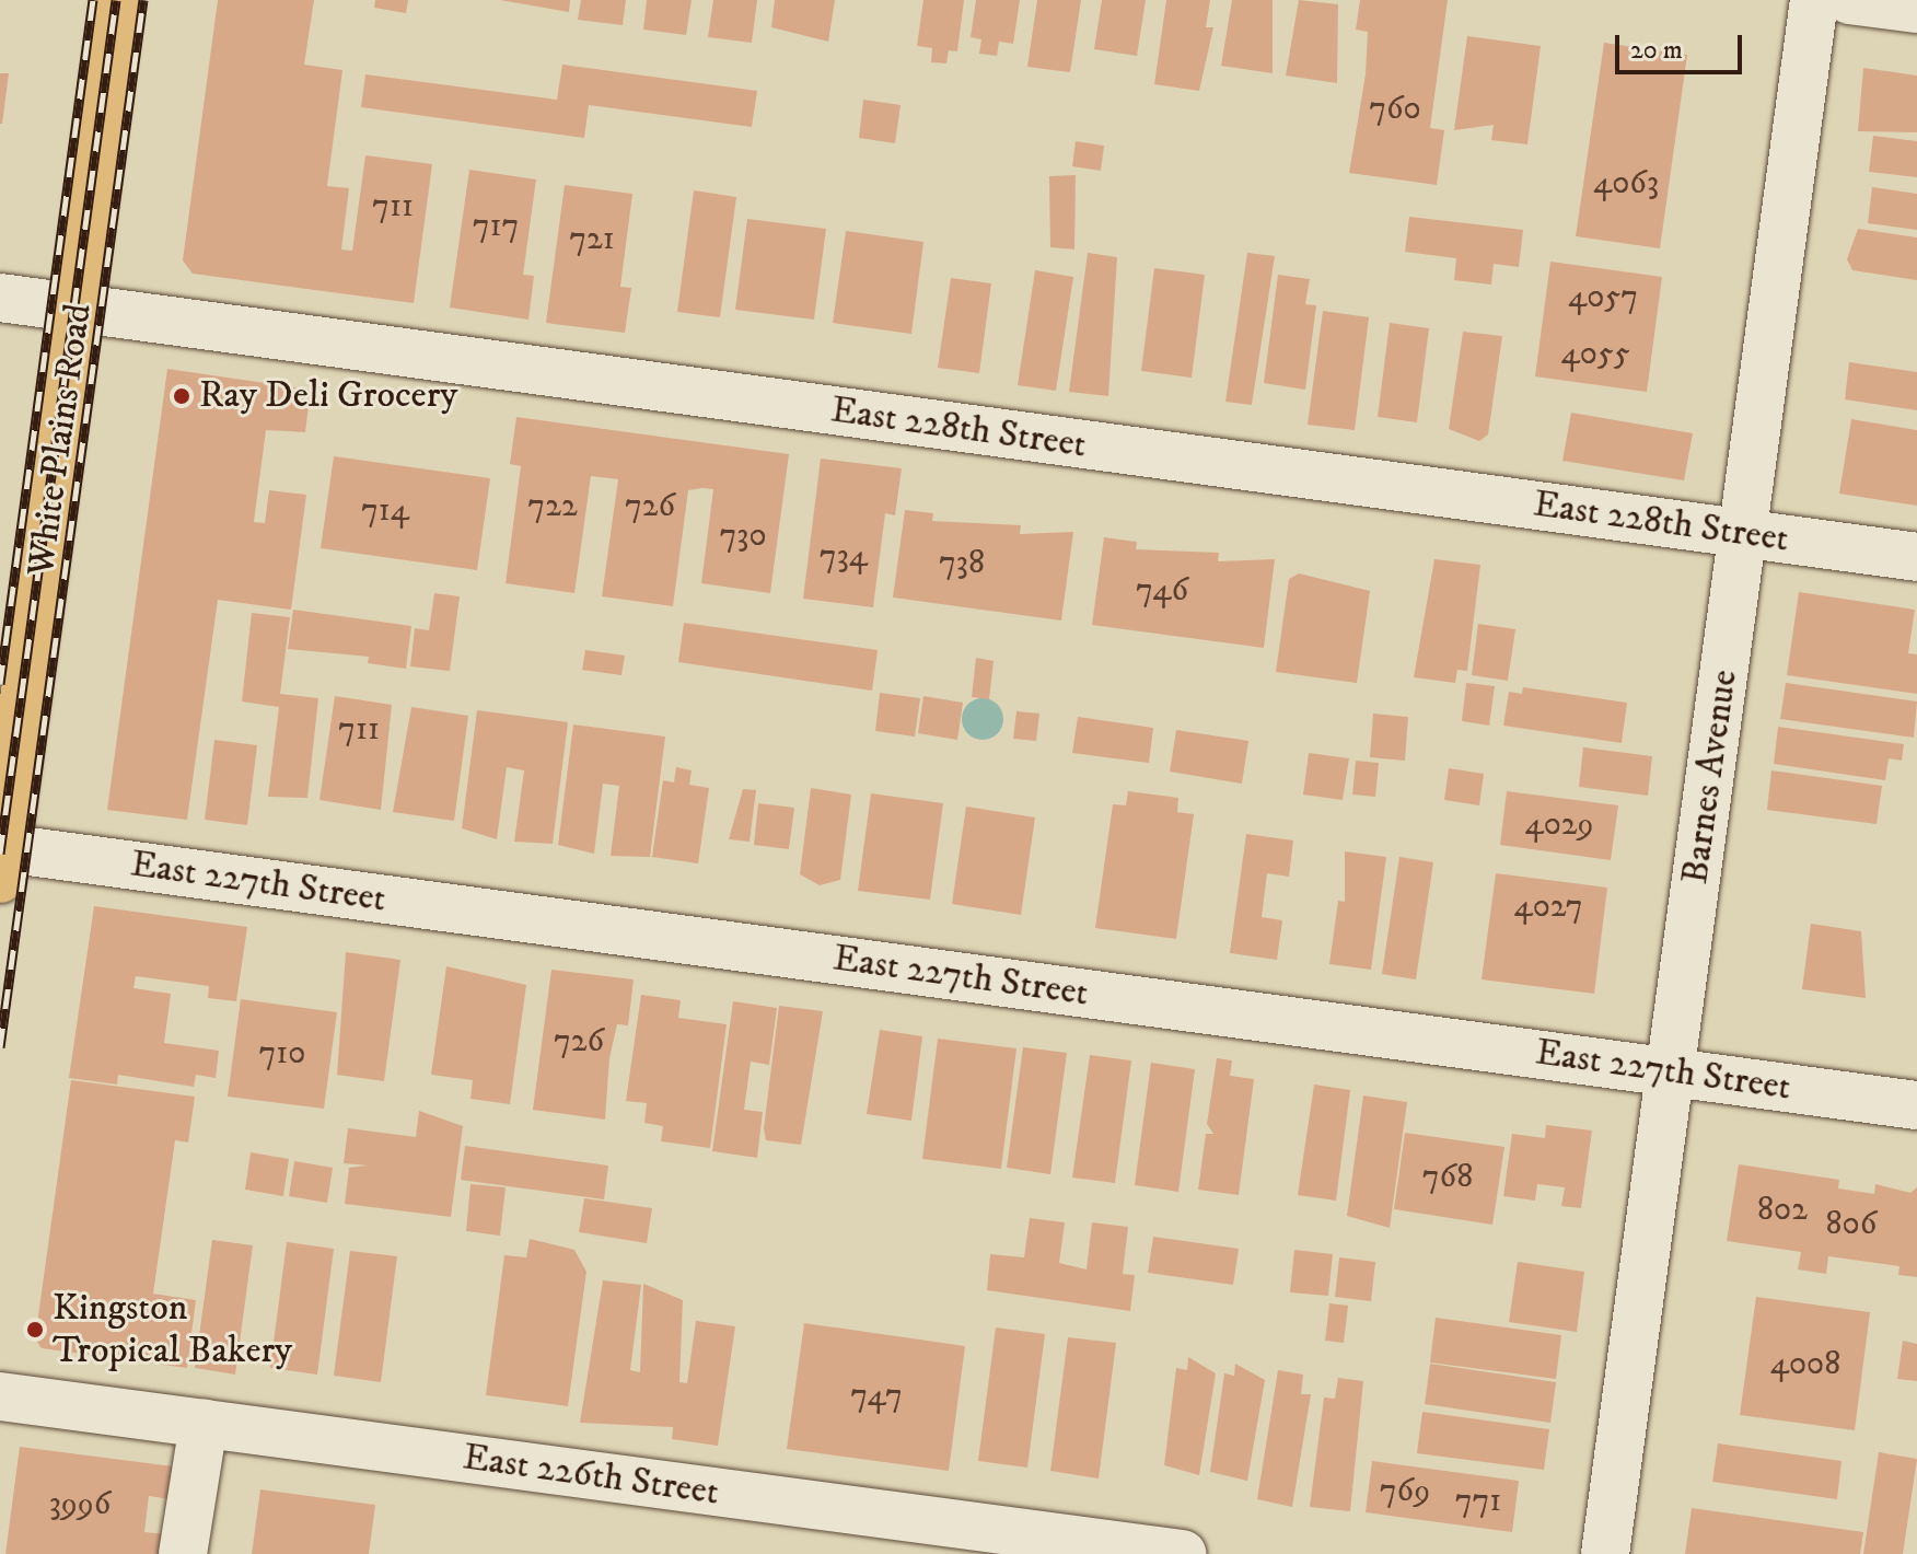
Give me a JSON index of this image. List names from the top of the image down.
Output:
{
  "streets": {
    "main road": ["White Plains Road"],
    "street": [
      "East 228th Street",
      "Barnes Avenue",
      "East 227th Street",
      "East 226th Street"
    ]
  },
  "crossings": [
    ["East 228th Street", "White Plains Road"],
    ["East 228th Street", "Barnes Avenue"],
    ["White Plains Road", "East 227th Street"],
    ["Barnes Avenue", "East 227th Street"]
  ],
  "places": ["Ray Deli Grocery", "Kingston Tropical Bakery"],
  "house_numbers": [
    "760",
    "4063",
    "711",
    "717",
    "721",
    "4057",
    "4055",
    "722",
    "726",
    "714",
    "730",
    "734",
    "738",
    "746",
    "711",
    "4029",
    "4027",
    "726",
    "710",
    "768",
    "802",
    "806",
    "4008",
    "747",
    "769",
    "771",
    "3996"
  ],
  "scale_bar": "20 m"
}
